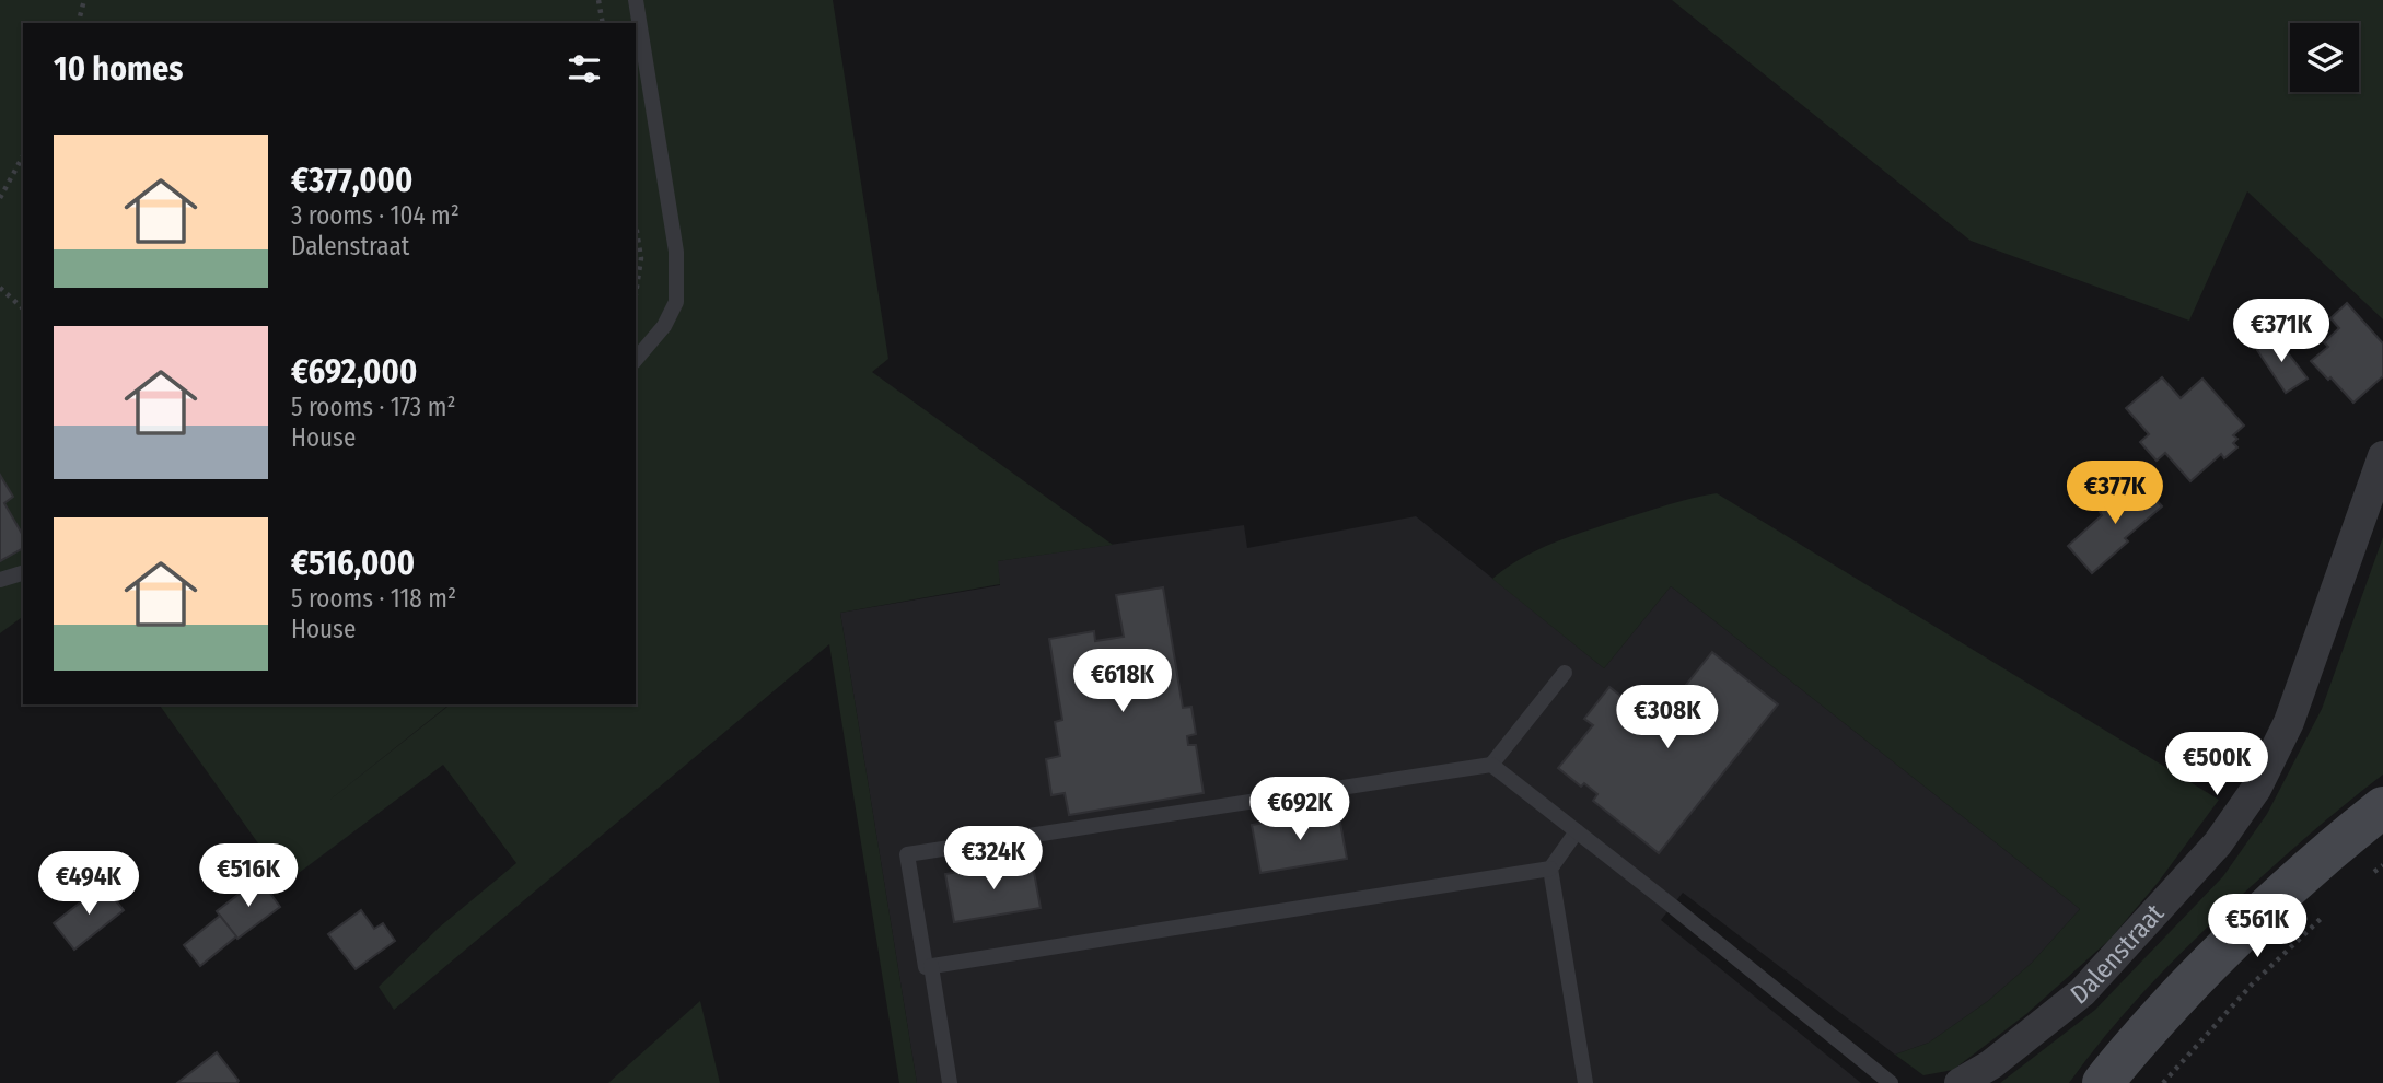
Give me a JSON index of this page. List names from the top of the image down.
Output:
{
  "streets": {
    "street": ["Dalenstraat"]
  },
  "page": {
    "heading": "10 homes",
    "list": [
      {
        "name": "€377,000",
        "note": "3 rooms · 104 m² · Dalenstraat"
      },
      {
        "name": "€692,000",
        "note": "5 rooms · 173 m² · House"
      },
      {
        "name": "€516,000",
        "note": "5 rooms · 118 m² · House"
      }
    ],
    "price": [
      "€371K",
      "€377K",
      "€618K",
      "€308K",
      "€500K",
      "€692K",
      "€324K",
      "€516K",
      "€494K",
      "€561K"
    ]
  }
}
